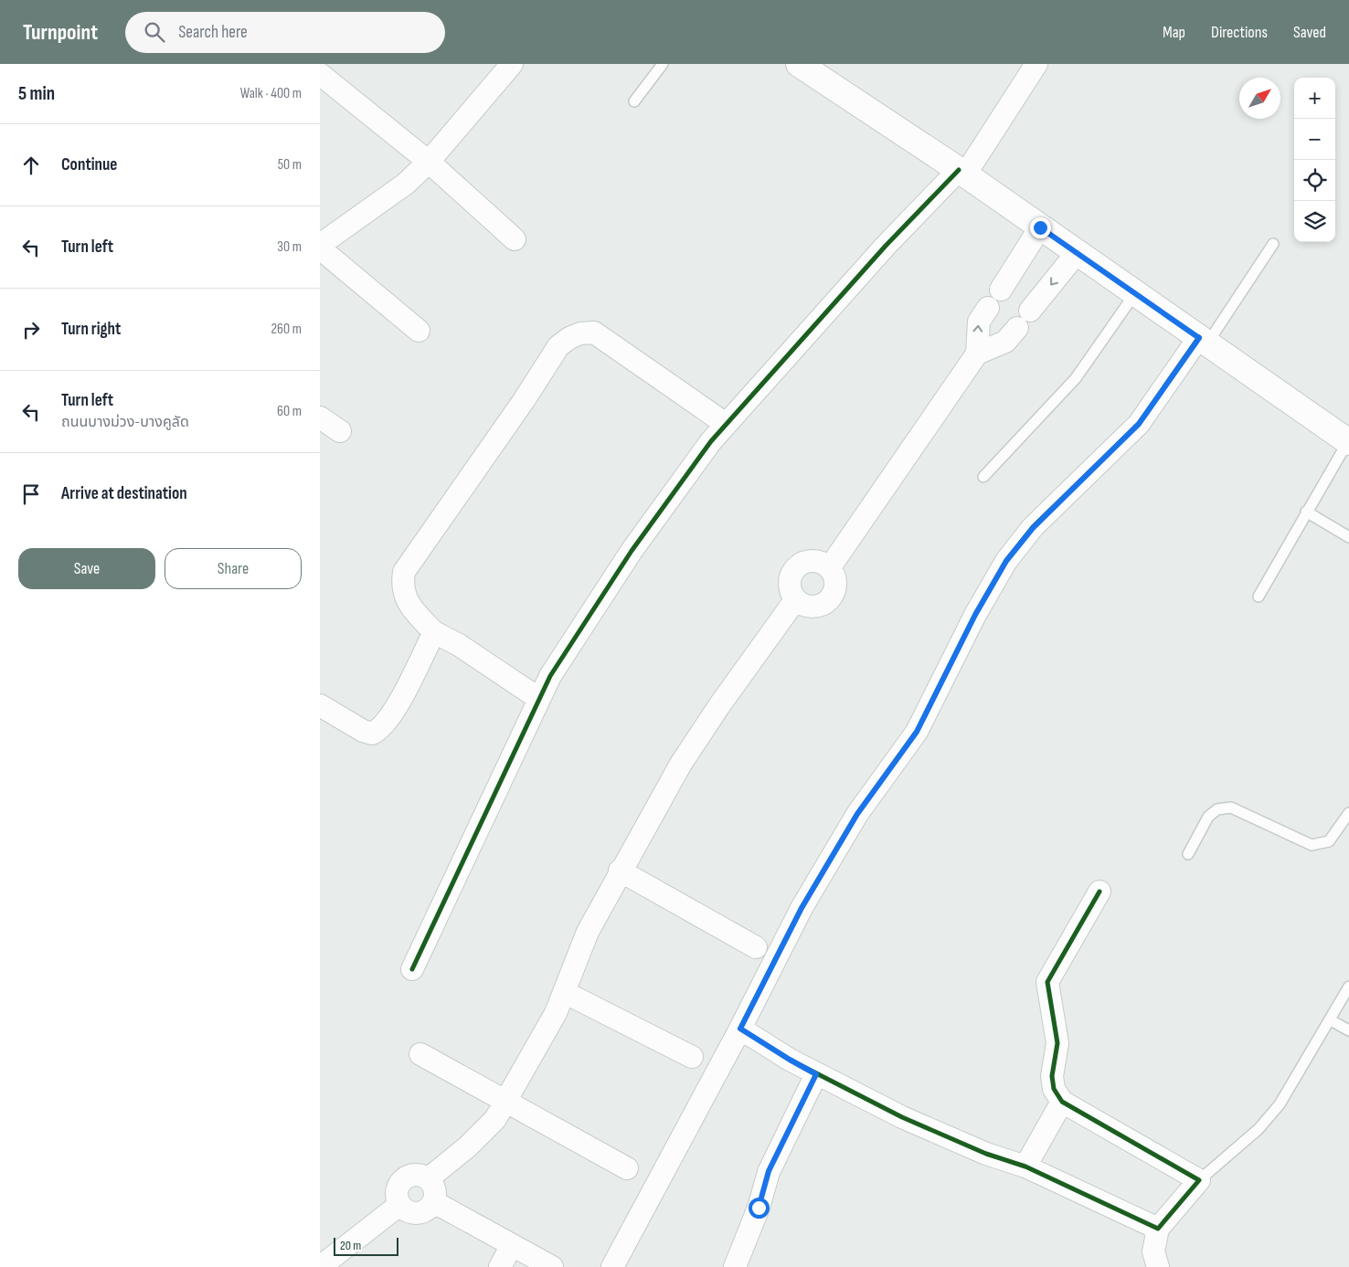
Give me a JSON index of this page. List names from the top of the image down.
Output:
{
  "scale_bar": "20 m",
  "north": "top right",
  "page": {
    "header": "Turnpoint",
    "search": "Search here",
    "nav": ["Map", "Directions", "Saved"],
    "heading": ["5 min", "Walk · 400 m"],
    "map_buttons": ["+", "−"],
    "list": [
      ["Continue", "50 m"],
      ["Turn left", "30 m"],
      ["Turn right", "260 m"],
      ["Turn left", "ถนนบางม่วง-บางคูลัด", "60 m"],
      "Arrive at destination"
    ],
    "buttons": ["Save", "Share"],
    "scale": "20 m"
  }
}
